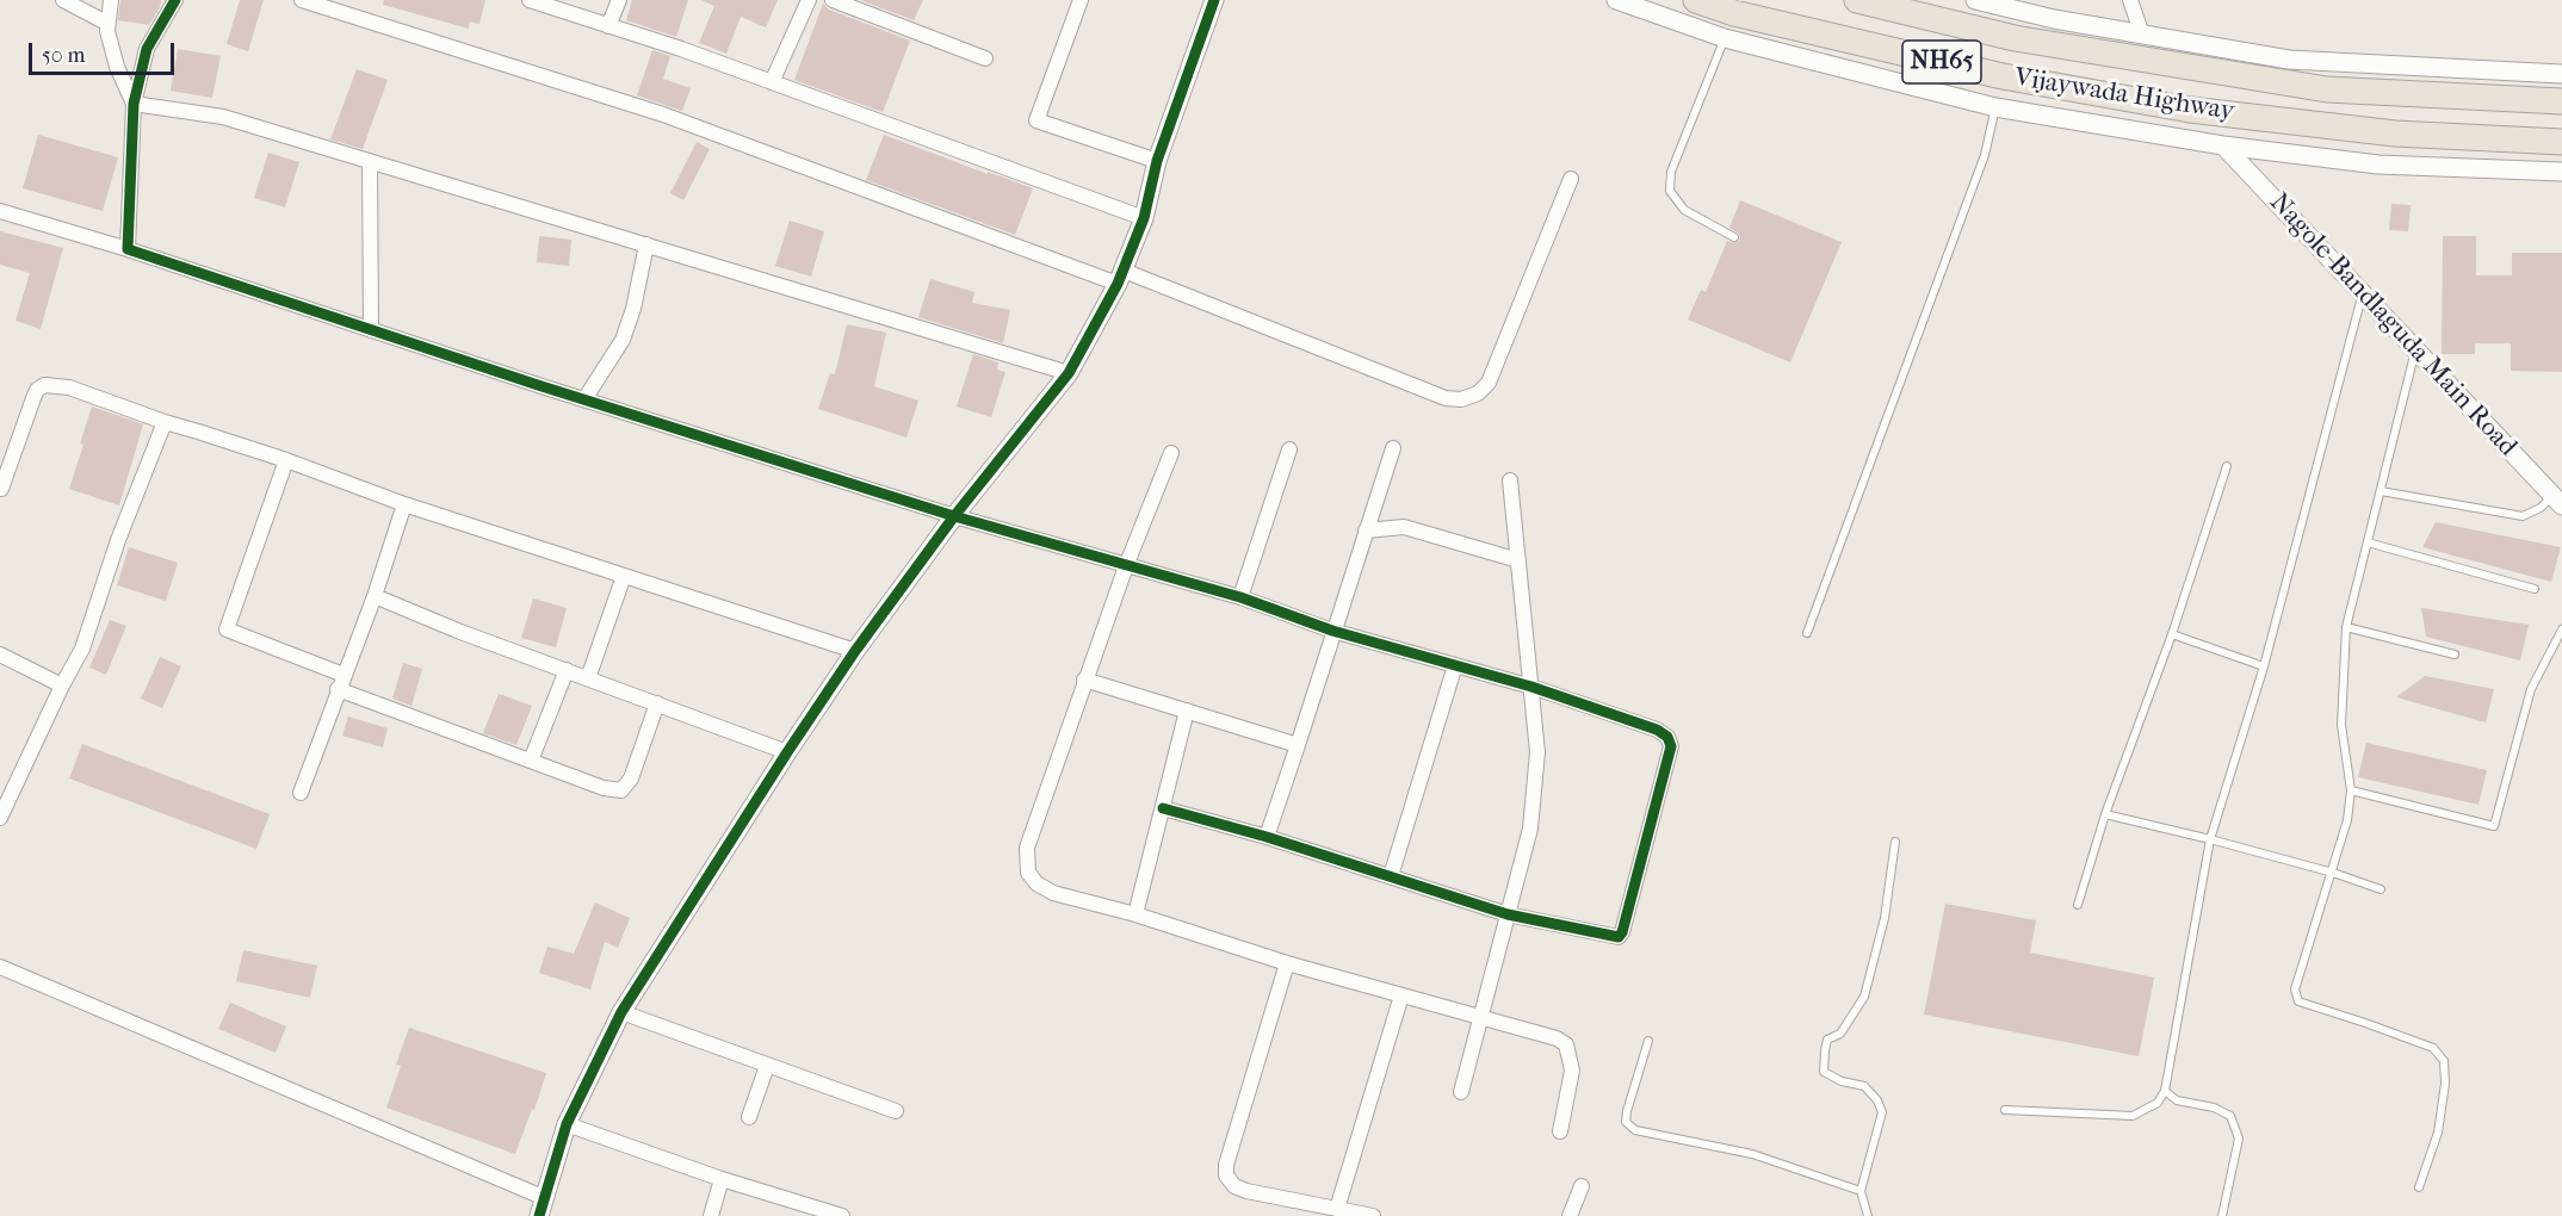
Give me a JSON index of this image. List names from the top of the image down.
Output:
{
  "streets": {
    "highway": ["NH65", "Vijaywada Highway"],
    "street": ["Nagole-Bandlaguda Main Road"]
  },
  "scale_bar": "50 m"
}
